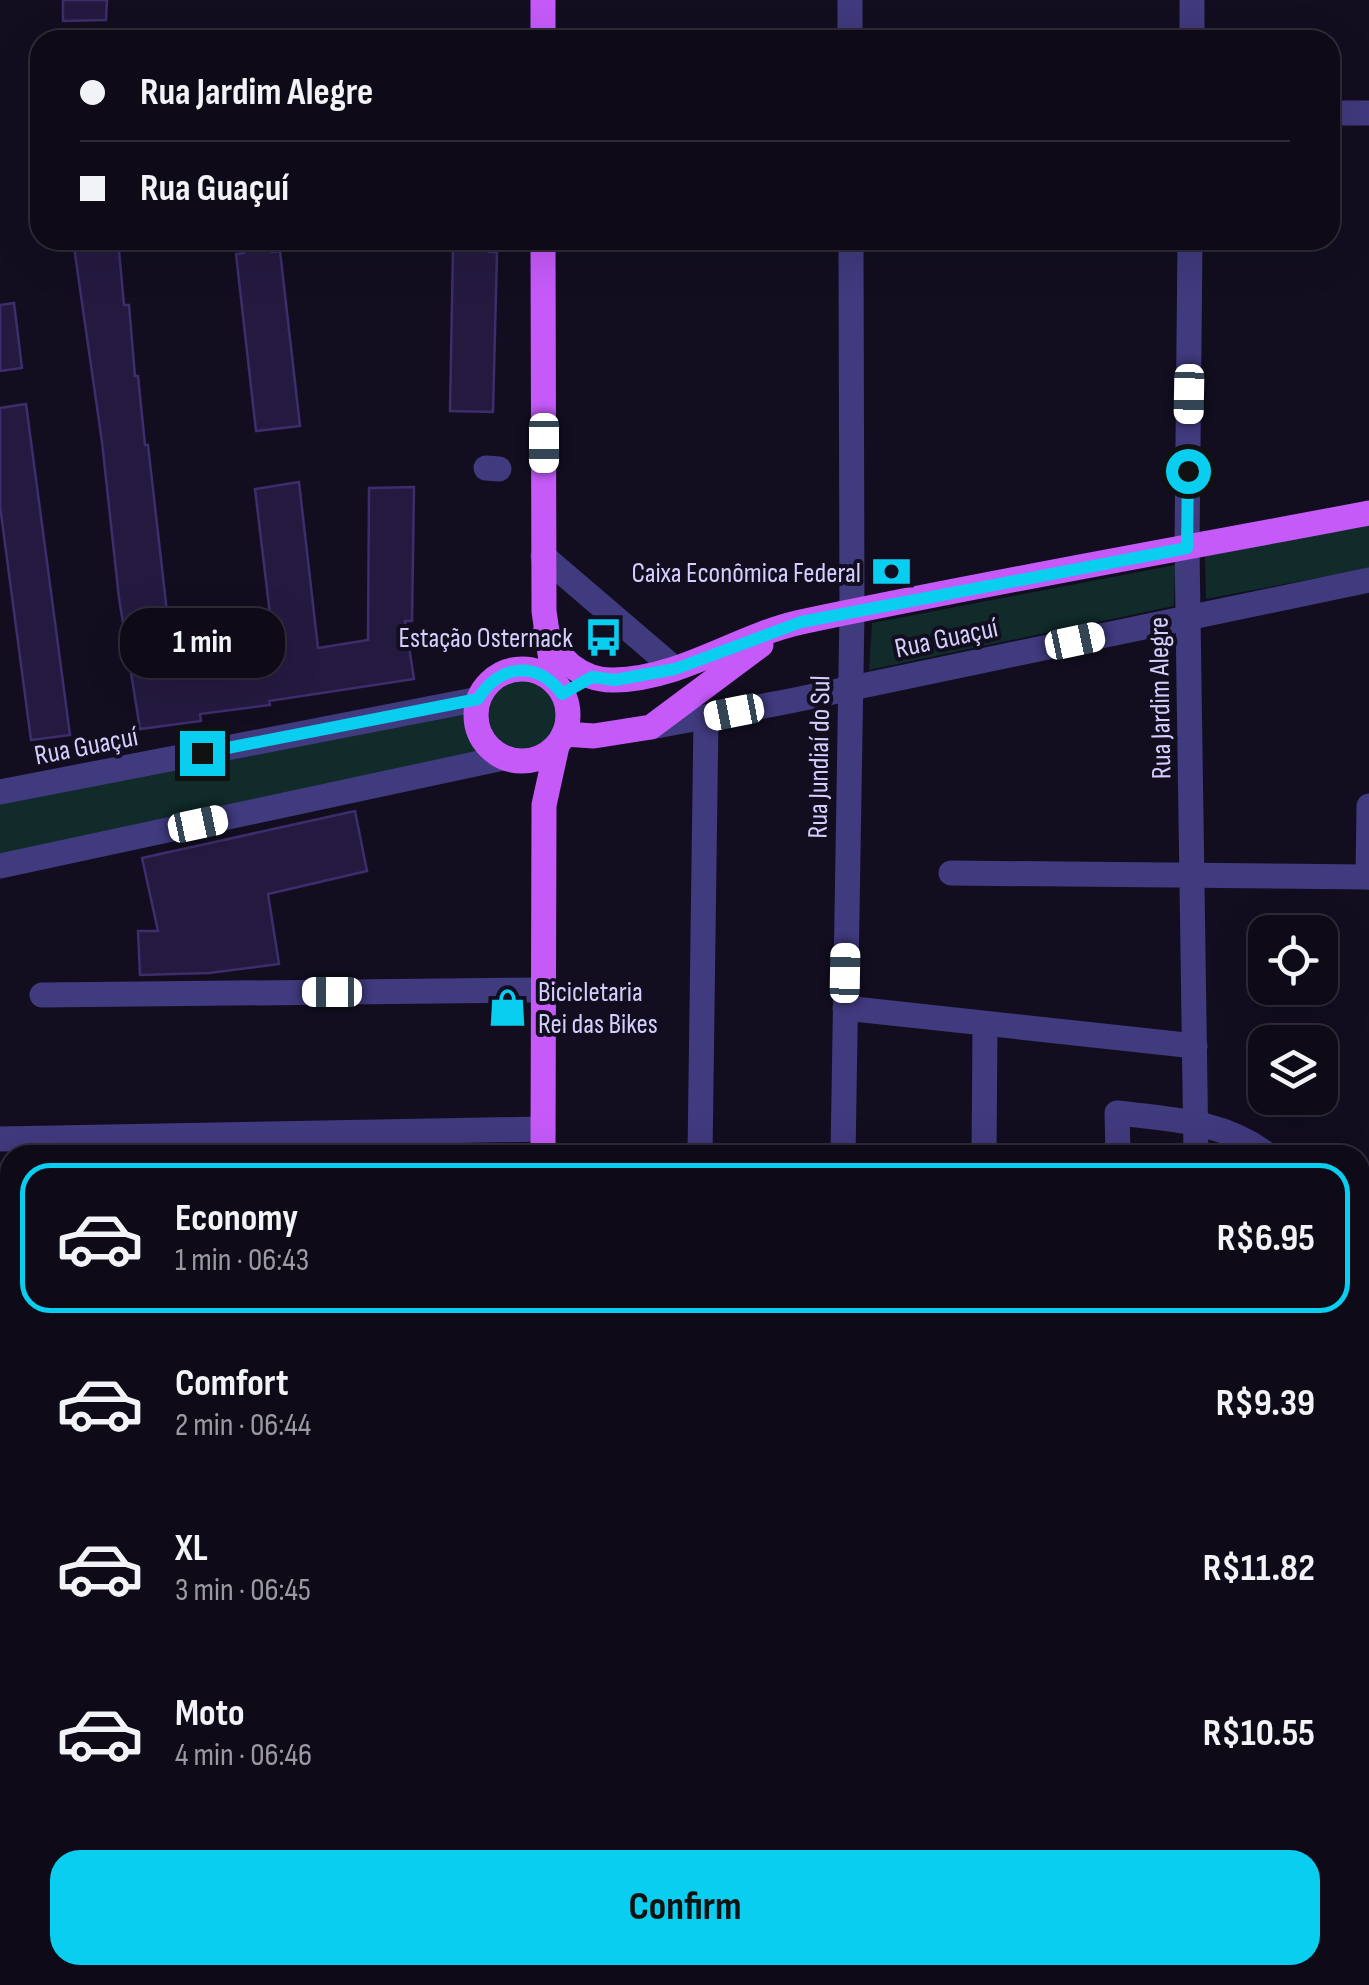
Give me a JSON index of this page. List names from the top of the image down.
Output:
{
  "streets": {
    "main road": ["Rua Guaçuí"],
    "street": ["Rua Jardim Alegre", "Rua Jundiaí do Sul"]
  },
  "crossings": [
    ["Rua Guaçuí", "Rua Jardim Alegre"],
    ["Rua Guaçuí", "Rua Jundiaí do Sul"]
  ],
  "places": {
    "bank": ["Caixa Econômica Federal"],
    "bus stop": ["Estação Osternack"],
    "shop": ["Bicicletaria Rei das Bikes"]
  },
  "page": {
    "banner": ["Rua Jardim Alegre", "Rua Guaçuí"],
    "bubble": "1 min",
    "list": [
      {
        "name": "Economy",
        "note": "1 min · 06:43",
        "value": "R$6.95"
      },
      {
        "name": "Comfort",
        "note": "2 min · 06:44",
        "value": "R$9.39"
      },
      {
        "name": "XL",
        "note": "3 min · 06:45",
        "value": "R$11.82"
      },
      {
        "name": "Moto",
        "note": "4 min · 06:46",
        "value": "R$10.55"
      }
    ],
    "buttons": "Confirm"
  }
}
